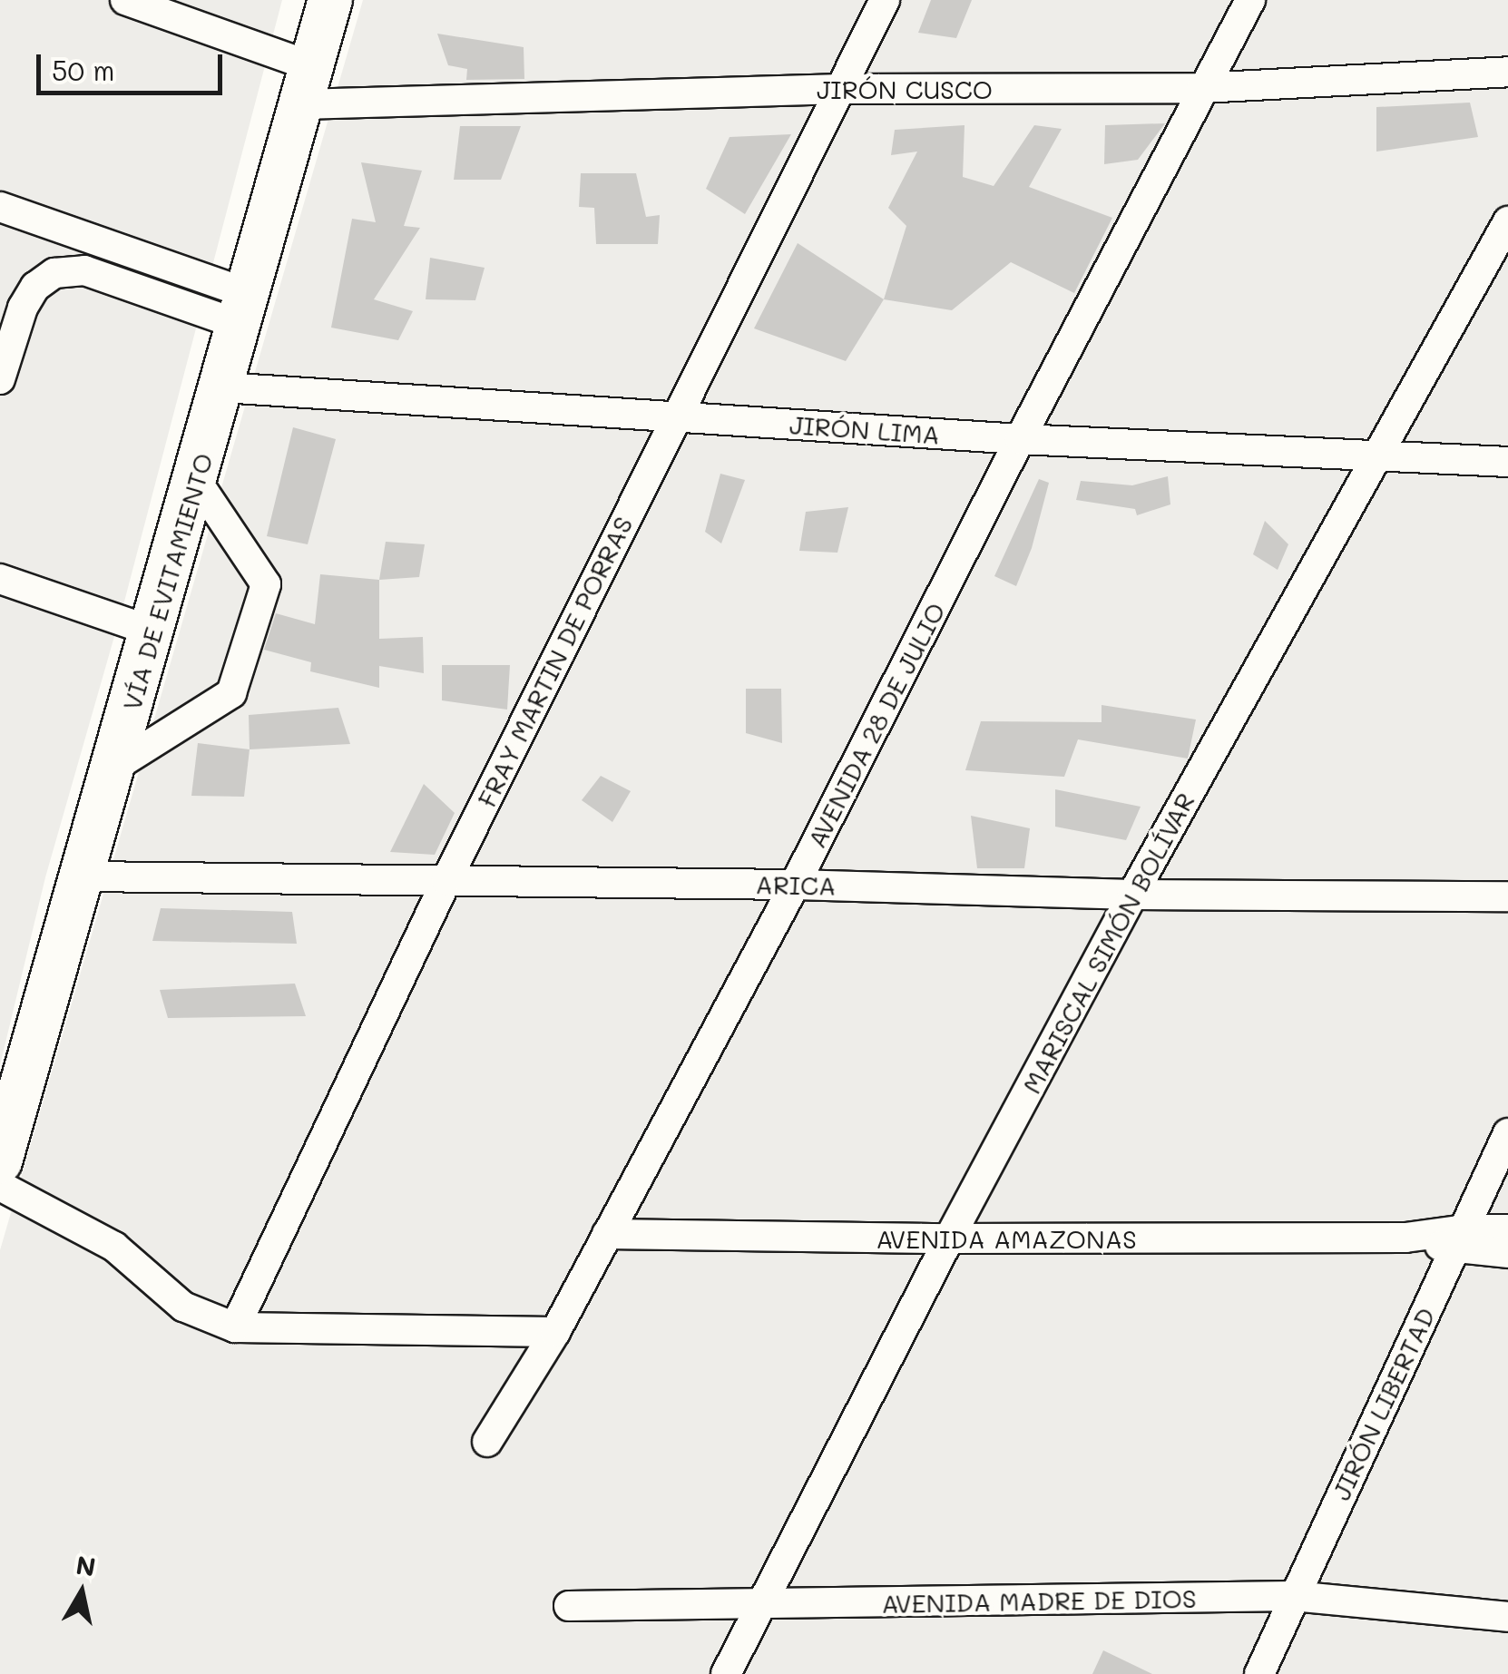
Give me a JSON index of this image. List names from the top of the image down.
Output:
{
  "streets": {
    "highway": ["VÍA DE EVITAMIENTO"],
    "street": [
      "JIRÓN CUSCO",
      "JIRÓN LIMA",
      "FRAY MARTIN DE PORRAS",
      "AVENIDA 28 DE JULIO",
      "ARICA",
      "MARISCAL SIMÓN BOLÍVAR",
      "AVENIDA AMAZONAS",
      "JIRÓN LIBERTAD",
      "AVENIDA MADRE DE DIOS"
    ]
  },
  "crossings": [
    ["JIRÓN CUSCO", "VÍA DE EVITAMIENTO"],
    ["JIRÓN CUSCO", "FRAY MARTIN DE PORRAS"],
    ["JIRÓN CUSCO", "AVENIDA 28 DE JULIO"],
    ["JIRÓN LIMA", "VÍA DE EVITAMIENTO"],
    ["JIRÓN LIMA", "FRAY MARTIN DE PORRAS"],
    ["JIRÓN LIMA", "AVENIDA 28 DE JULIO"],
    ["JIRÓN LIMA", "MARISCAL SIMÓN BOLÍVAR"],
    ["VÍA DE EVITAMIENTO", "ARICA"],
    ["FRAY MARTIN DE PORRAS", "ARICA"],
    ["AVENIDA 28 DE JULIO", "ARICA"],
    ["AVENIDA 28 DE JULIO", "AVENIDA AMAZONAS"],
    ["ARICA", "MARISCAL SIMÓN BOLÍVAR"],
    ["MARISCAL SIMÓN BOLÍVAR", "AVENIDA AMAZONAS"],
    ["MARISCAL SIMÓN BOLÍVAR", "AVENIDA MADRE DE DIOS"],
    ["AVENIDA AMAZONAS", "JIRÓN LIBERTAD"],
    ["JIRÓN LIBERTAD", "AVENIDA MADRE DE DIOS"]
  ],
  "scale_bar": "50 m",
  "north": "top"
}
